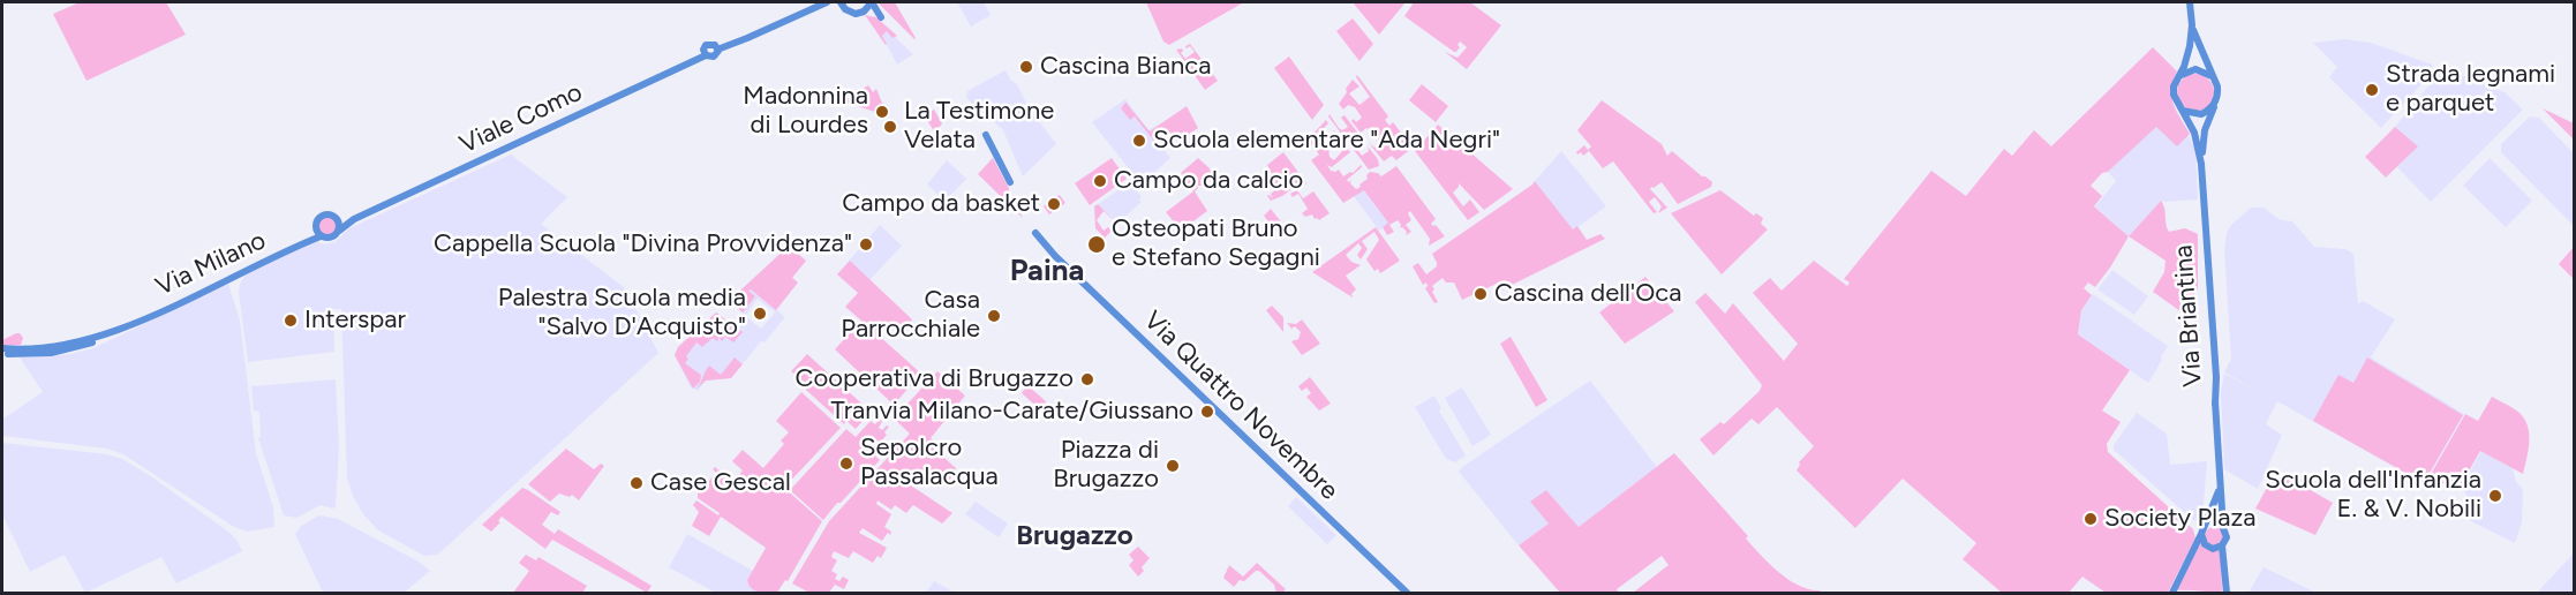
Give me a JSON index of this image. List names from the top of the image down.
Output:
{
  "streets": {
    "main road": [
      "Viale Como",
      "Via Milano",
      "Via Briantina",
      "Via Quattro Novembre"
    ]
  },
  "crossings": [
    ["Viale Como", "Via Milano"]
  ],
  "districts": ["Paina", "Brugazzo"],
  "places": [
    "Cascina Bianca",
    "Strada legnami e parquet",
    "Madonnina di Lourdes",
    "La Testimone Velata",
    "Scuola elementare \"Ada Negri\"",
    "Campo da calcio",
    "Campo da basket",
    "Cappella Scuola \"Divina Provvidenza\"",
    "Osteopati Bruno e Stefano Segagni",
    "Cascina dell'Oca",
    "Palestra Scuola media \"Salvo D'Acquisto\"",
    "Casa Parrocchiale",
    "Interspar",
    "Cooperativa di Brugazzo",
    "Tranvia Milano-Carate/Giussano",
    "Sepolcro Passalacqua",
    "Piazza di Brugazzo",
    "Case Gescal",
    "Scuola dell'Infanzia E. & V. Nobili",
    "Society Plaza"
  ]
}
